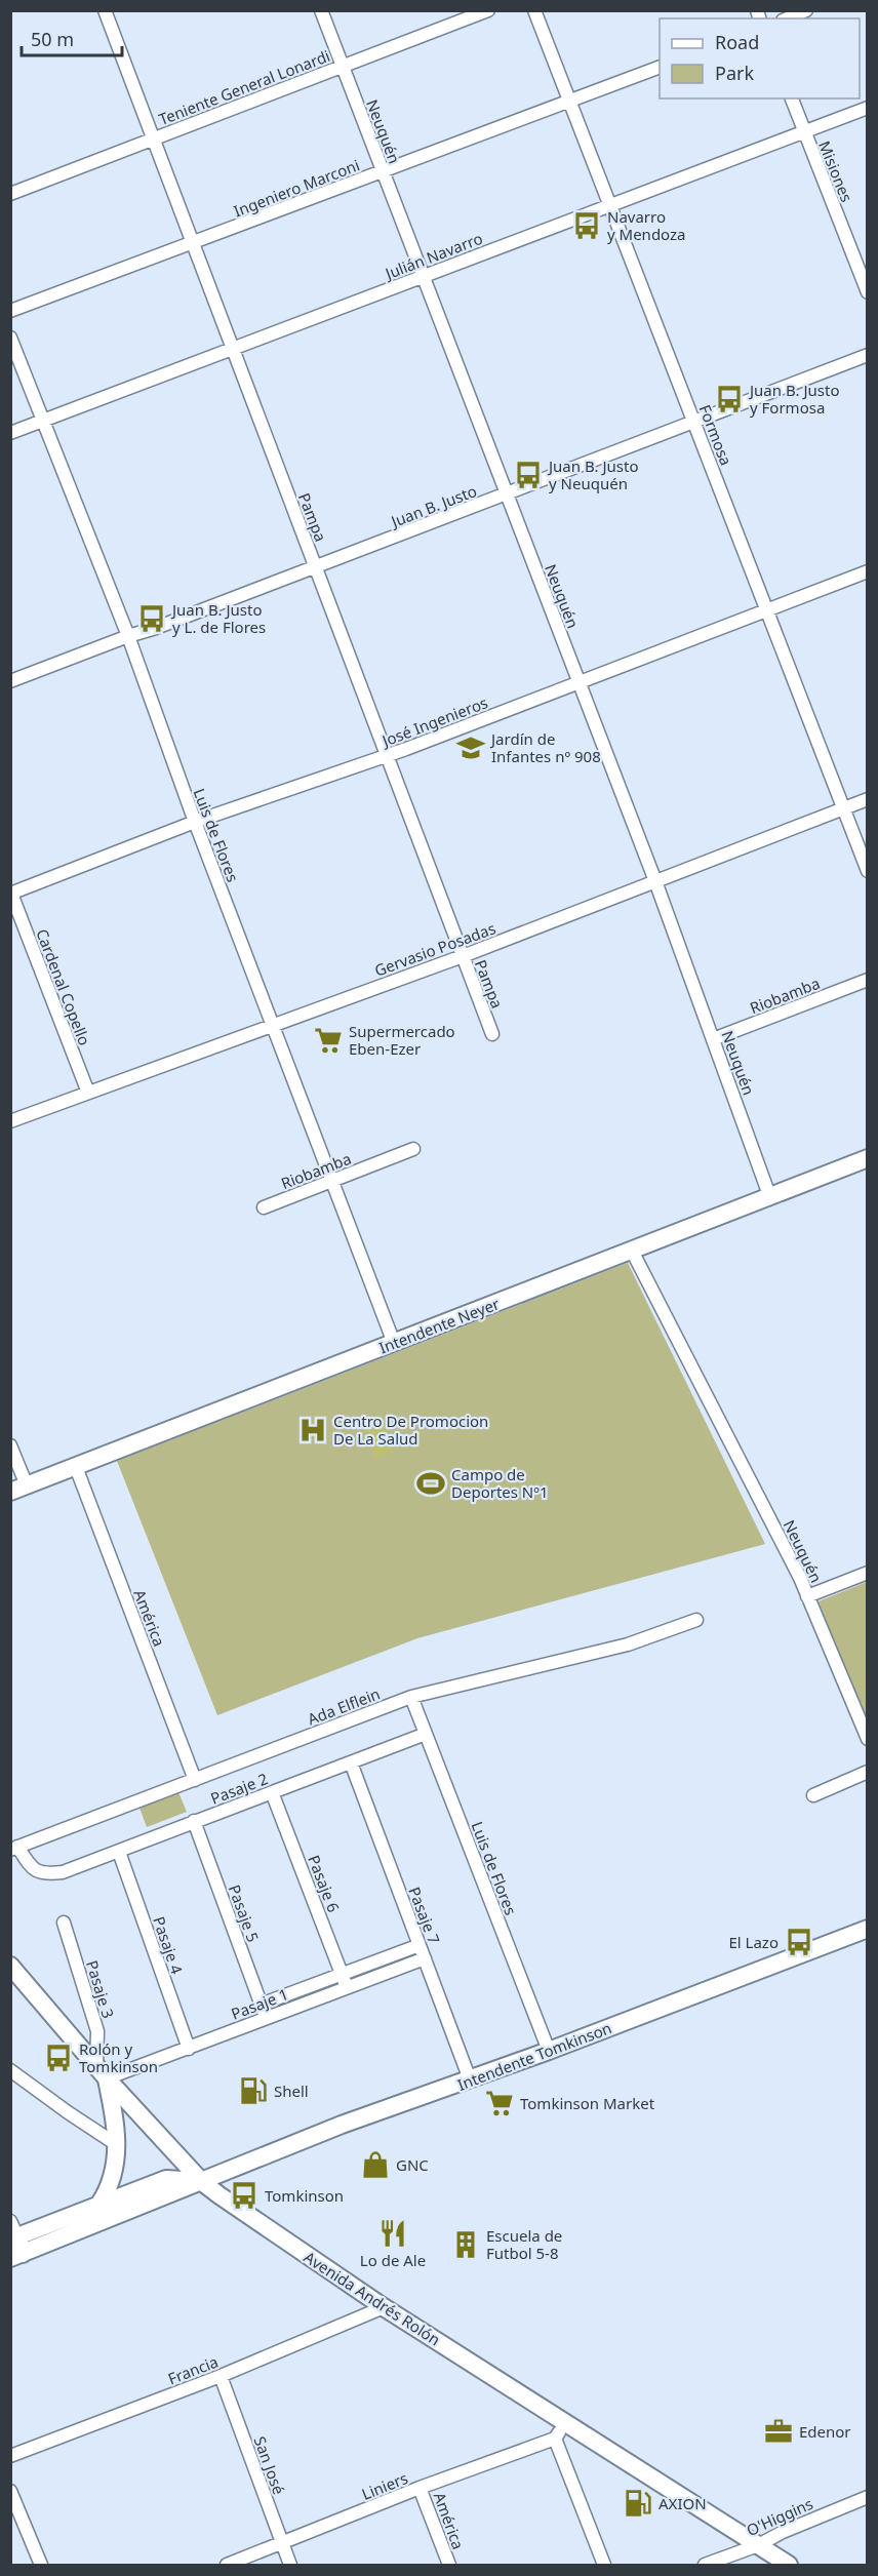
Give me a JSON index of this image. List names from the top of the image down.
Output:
{
  "streets": {
    "street": [
      "Teniente General Lonardi",
      "Neuquén",
      "Misiones",
      "Ingeniero Marconi",
      "Julián Navarro",
      "Formosa",
      "Juan B. Justo",
      "Pampa",
      "José Ingenieros",
      "Luis de Flores",
      "Gervasio Posadas",
      "Cardenal Copello",
      "Riobamba",
      "Intendente Neyer",
      "América",
      "Ada Elflein",
      "Pasaje 2",
      "Pasaje 6",
      "Pasaje 5",
      "Pasaje 7",
      "Pasaje 4",
      "Pasaje 3",
      "Pasaje 1",
      "Intendente Tomkinson",
      "Avenida Andrés Rolón",
      "Francia",
      "San José",
      "Liniers",
      "O'Higgins"
    ]
  },
  "crossings": [
    ["Teniente General Lonardi", "Neuquén"],
    ["Teniente General Lonardi", "Pampa"],
    ["Neuquén", "Ingeniero Marconi"],
    ["Neuquén", "Julián Navarro"],
    ["Neuquén", "Juan B. Justo"],
    ["Neuquén", "José Ingenieros"],
    ["Neuquén", "Gervasio Posadas"],
    ["Neuquén", "Riobamba"],
    ["Neuquén", "Intendente Neyer"],
    ["Misiones", "Julián Navarro"],
    ["Ingeniero Marconi", "Formosa"],
    ["Ingeniero Marconi", "Pampa"],
    ["Julián Navarro", "Formosa"],
    ["Julián Navarro", "Pampa"],
    ["Julián Navarro", "Luis de Flores"],
    ["Formosa", "Juan B. Justo"],
    ["Formosa", "José Ingenieros"],
    ["Formosa", "Gervasio Posadas"],
    ["Juan B. Justo", "Pampa"],
    ["Juan B. Justo", "Luis de Flores"],
    ["Pampa", "José Ingenieros"],
    ["Pampa", "Gervasio Posadas"],
    ["José Ingenieros", "Luis de Flores"],
    ["José Ingenieros", "Cardenal Copello"],
    ["Luis de Flores", "Gervasio Posadas"],
    ["Luis de Flores", "Riobamba"],
    ["Luis de Flores", "Intendente Neyer"],
    ["Luis de Flores", "Ada Elflein"],
    ["Luis de Flores", "Pasaje 2"],
    ["Luis de Flores", "Intendente Tomkinson"],
    ["Gervasio Posadas", "Cardenal Copello"],
    ["Intendente Neyer", "América"],
    ["América", "Ada Elflein"],
    ["América", "Liniers"],
    ["Ada Elflein", "Pasaje 2"],
    ["Pasaje 2", "Pasaje 6"],
    ["Pasaje 2", "Pasaje 5"],
    ["Pasaje 2", "Pasaje 7"],
    ["Pasaje 2", "Pasaje 4"],
    ["Pasaje 6", "Pasaje 1"],
    ["Pasaje 5", "Pasaje 1"],
    ["Pasaje 7", "Pasaje 1"],
    ["Pasaje 7", "Intendente Tomkinson"],
    ["Pasaje 4", "Pasaje 1"],
    ["Pasaje 3", "Pasaje 1"],
    ["Pasaje 3", "Avenida Andrés Rolón"],
    ["Pasaje 1", "Avenida Andrés Rolón"],
    ["Intendente Tomkinson", "Avenida Andrés Rolón"],
    ["Avenida Andrés Rolón", "Francia"],
    ["Avenida Andrés Rolón", "O'Higgins"],
    ["Francia", "San José"],
    ["San José", "Liniers"]
  ],
  "places": {
    "bus stop": [
      "Navarro y Mendoza",
      "Juan B. Justo y Formosa",
      "Juan B. Justo y Neuquén",
      "Juan B. Justo y L. de Flores",
      "El Lazo",
      "Rolón y Tomkinson",
      "Tomkinson"
    ],
    "school or university": ["Jardín de Infantes nº 908"],
    "supermarket": ["Supermercado Eben-Ezer", "Tomkinson Market"],
    "hospital": ["Centro De Promocion De La Salud"],
    "sports": ["Campo de Deportes Nº1"],
    "fuel station": ["Shell", "AXION"],
    "shop": ["GNC"],
    "restaurant": ["Lo de Ale"],
    "building": ["Escuela de Futbol 5-8"],
    "office": ["Edenor"]
  },
  "legend": ["Road", "Park"],
  "scale_bar": "50 m"
}
